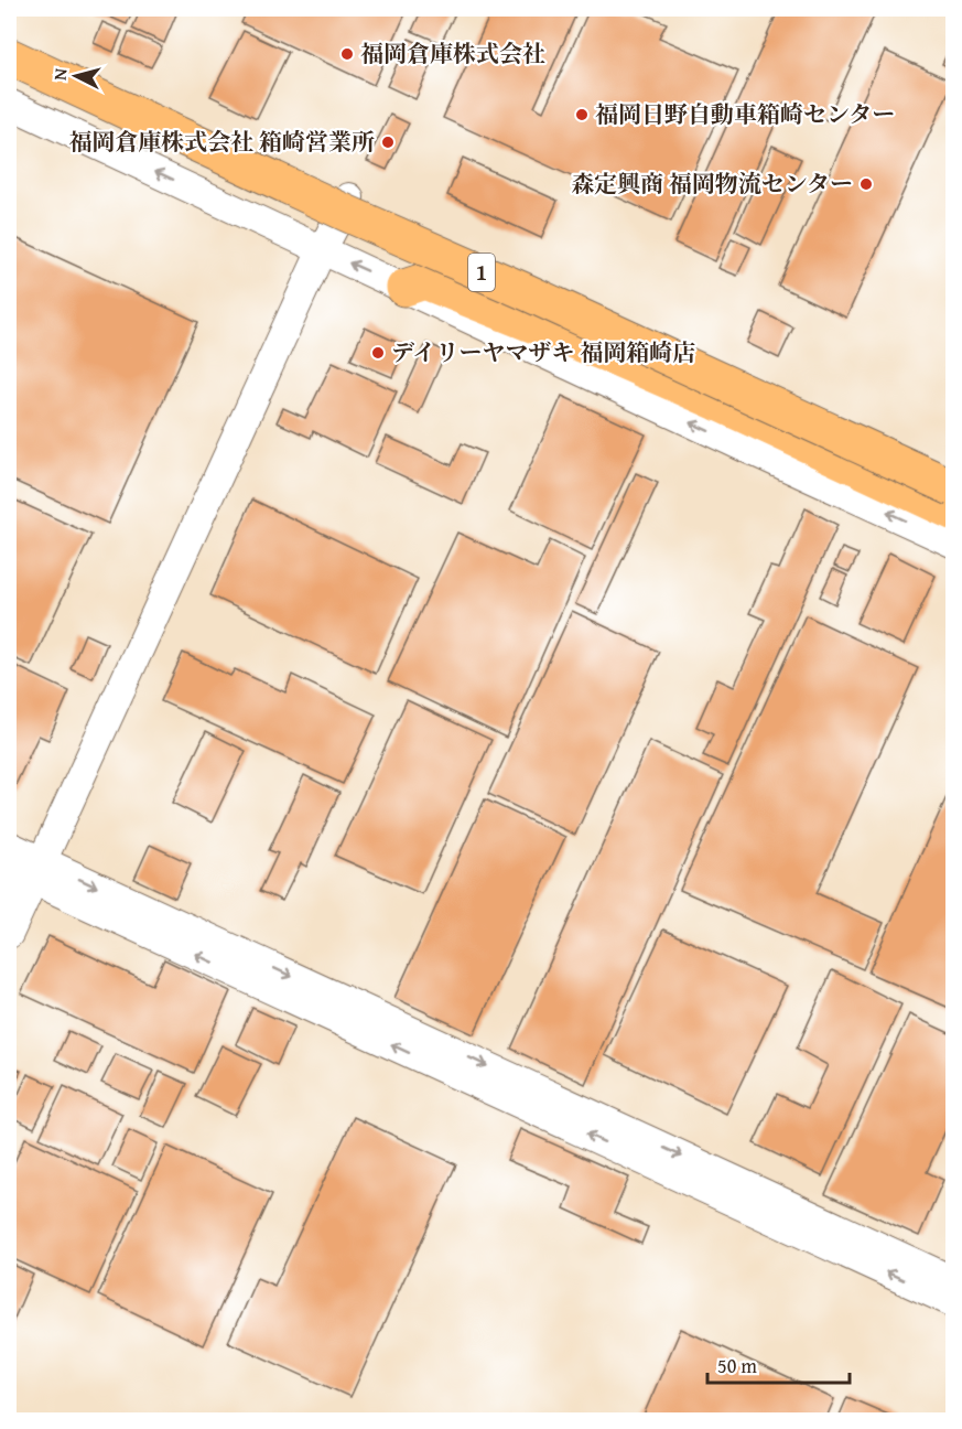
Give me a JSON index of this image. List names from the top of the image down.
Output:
{
  "streets": {
    "highway": ["1"]
  },
  "places": [
    "福岡倉庫株式会社",
    "福岡日野自動車箱崎センター",
    "福岡倉庫株式会社 箱崎営業所",
    "森定興商 福岡物流センター",
    "デイリーヤマザキ 福岡箱崎店"
  ],
  "scale_bar": "50 m",
  "north": "left"
}
